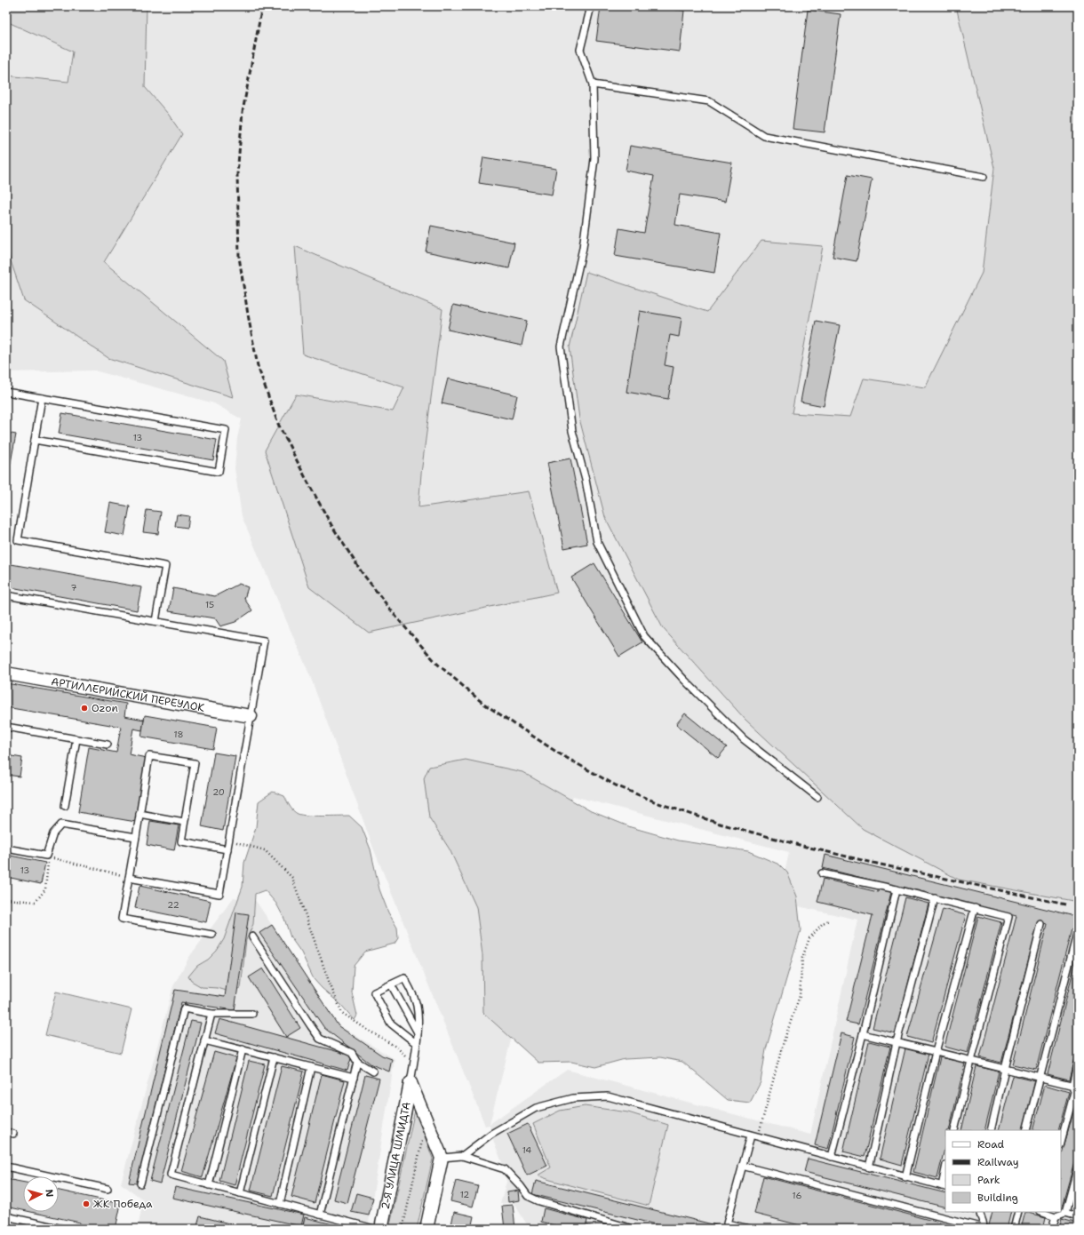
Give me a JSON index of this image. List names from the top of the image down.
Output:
{
  "streets": {
    "street": ["АРТИЛЛЕРИЙСКИЙ ПЕРЕУЛОК", "2-Я УЛИЦА ШМИДТА"]
  },
  "places": ["Ozon", "ЖК Победа"],
  "house_numbers": [
    "13",
    "7",
    "15",
    "18",
    "20",
    "13",
    "22",
    "14",
    "12",
    "16"
  ],
  "legend": [
    "Road",
    "Railway",
    "Park",
    "Building"
  ],
  "north": "right"
}
